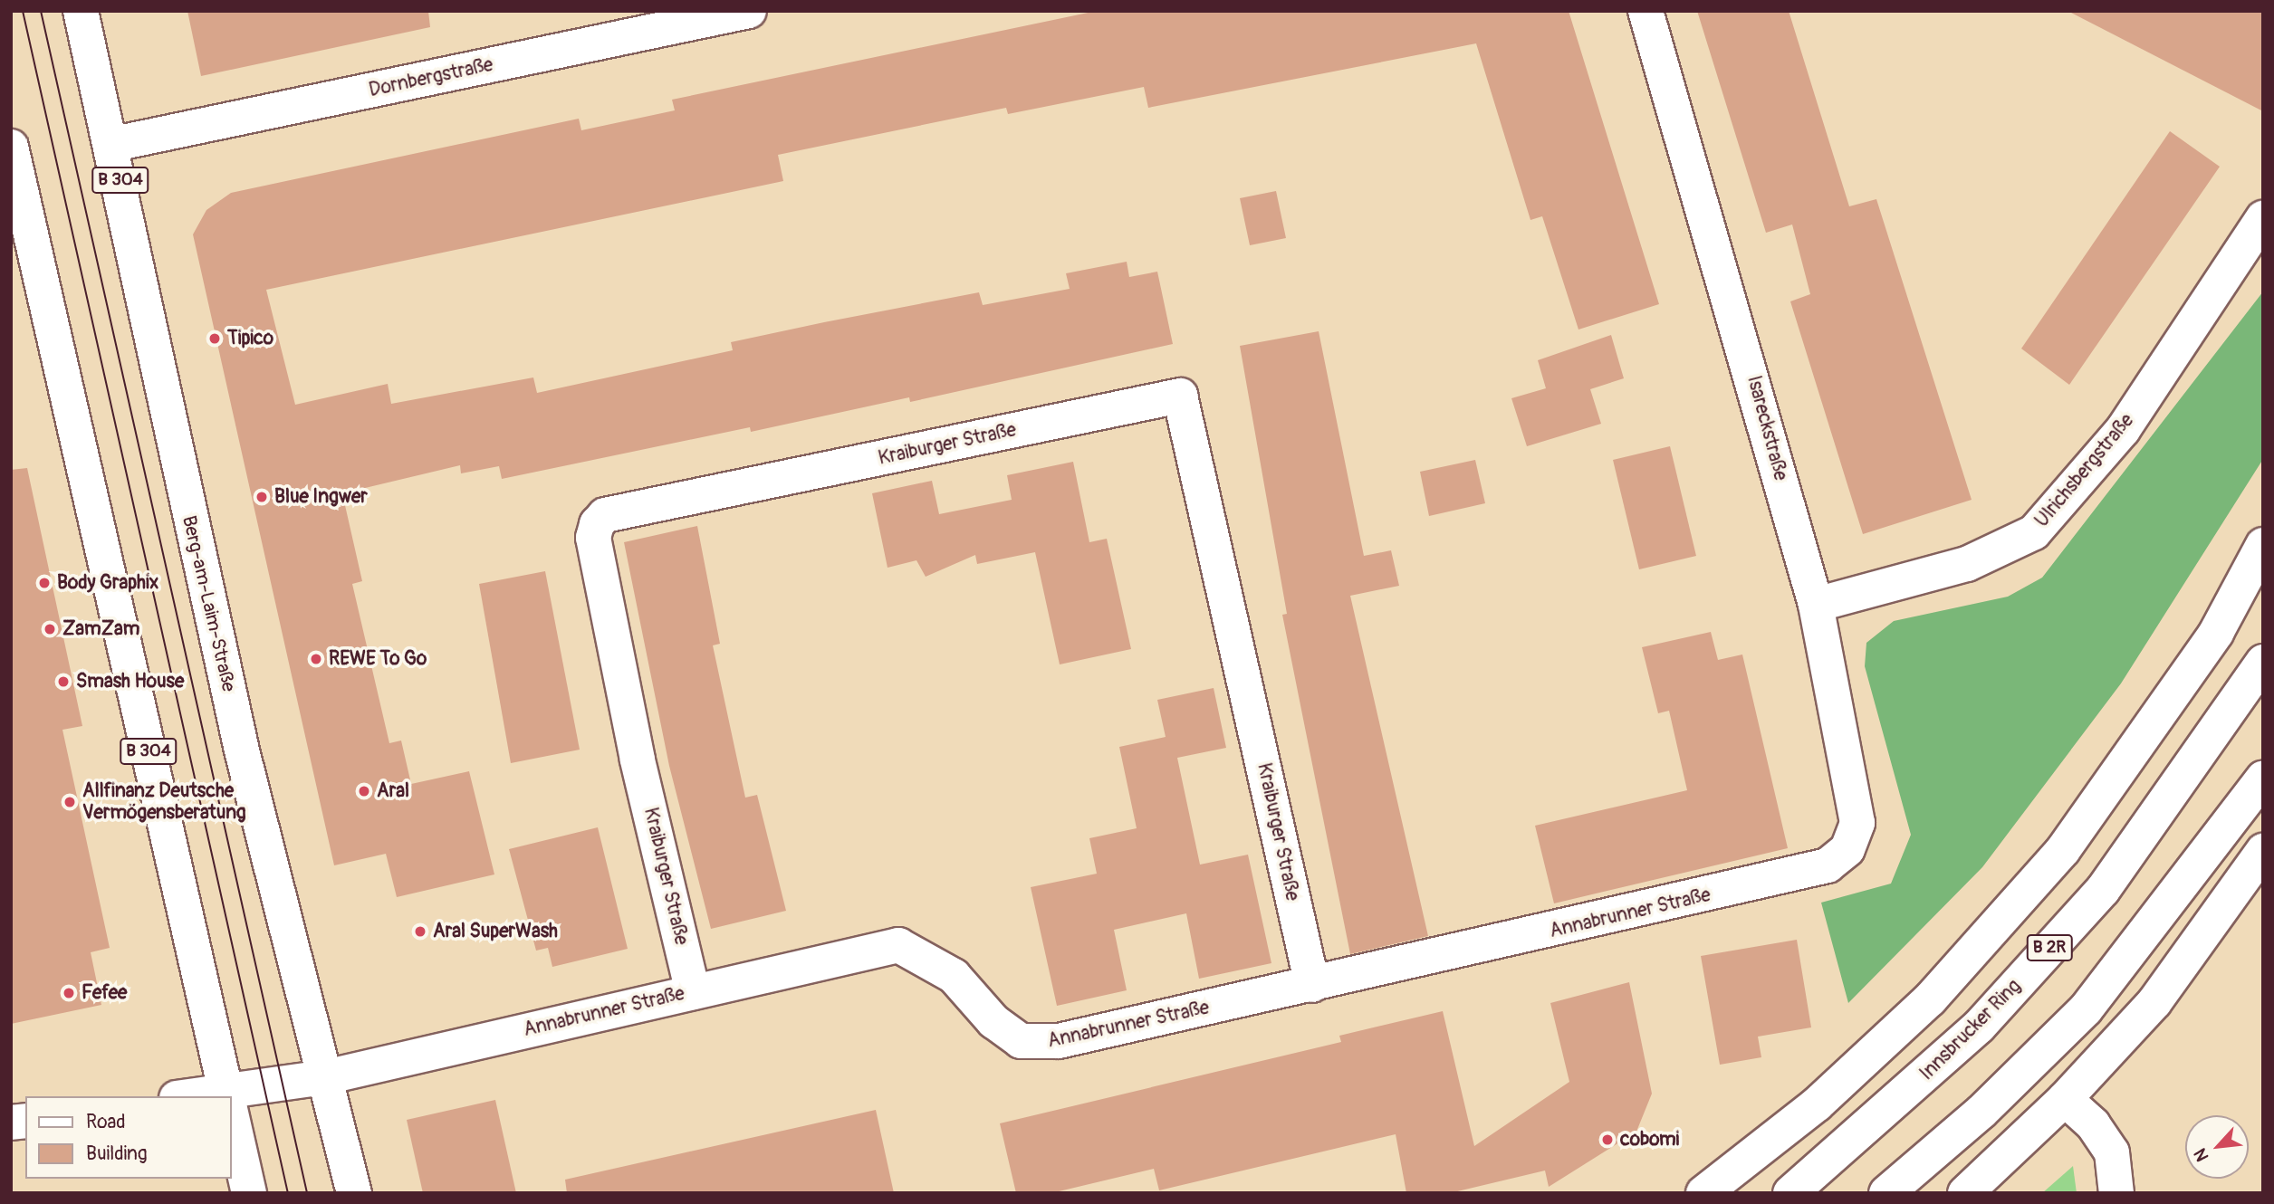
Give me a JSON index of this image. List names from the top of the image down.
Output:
{
  "streets": {
    "main road": [
      "Dornbergstraße",
      "B 304",
      "Isareckstraße",
      "Kraiburger Straße",
      "Ulrichsbergstraße",
      "Berg-am-Laim-Straße",
      "Annabrunner Straße",
      "B 2R",
      "Innsbrucker Ring"
    ]
  },
  "crossings": [
    ["Dornbergstraße", "Berg-am-Laim-Straße"],
    ["Isareckstraße", "Ulrichsbergstraße"],
    ["Isareckstraße", "Annabrunner Straße"],
    ["Kraiburger Straße", "Annabrunner Straße"],
    ["Berg-am-Laim-Straße", "Annabrunner Straße"]
  ],
  "places": [
    "Tipico",
    "Blue Ingwer",
    "Body Graphix",
    "ZamZam",
    "REWE To Go",
    "Smash House",
    "Aral",
    "Allfinanz Deutsche Vermögensberatung",
    "Aral SuperWash",
    "Fefee",
    "cobomi"
  ],
  "legend": ["Road", "Building"],
  "north": "bottom left"
}
